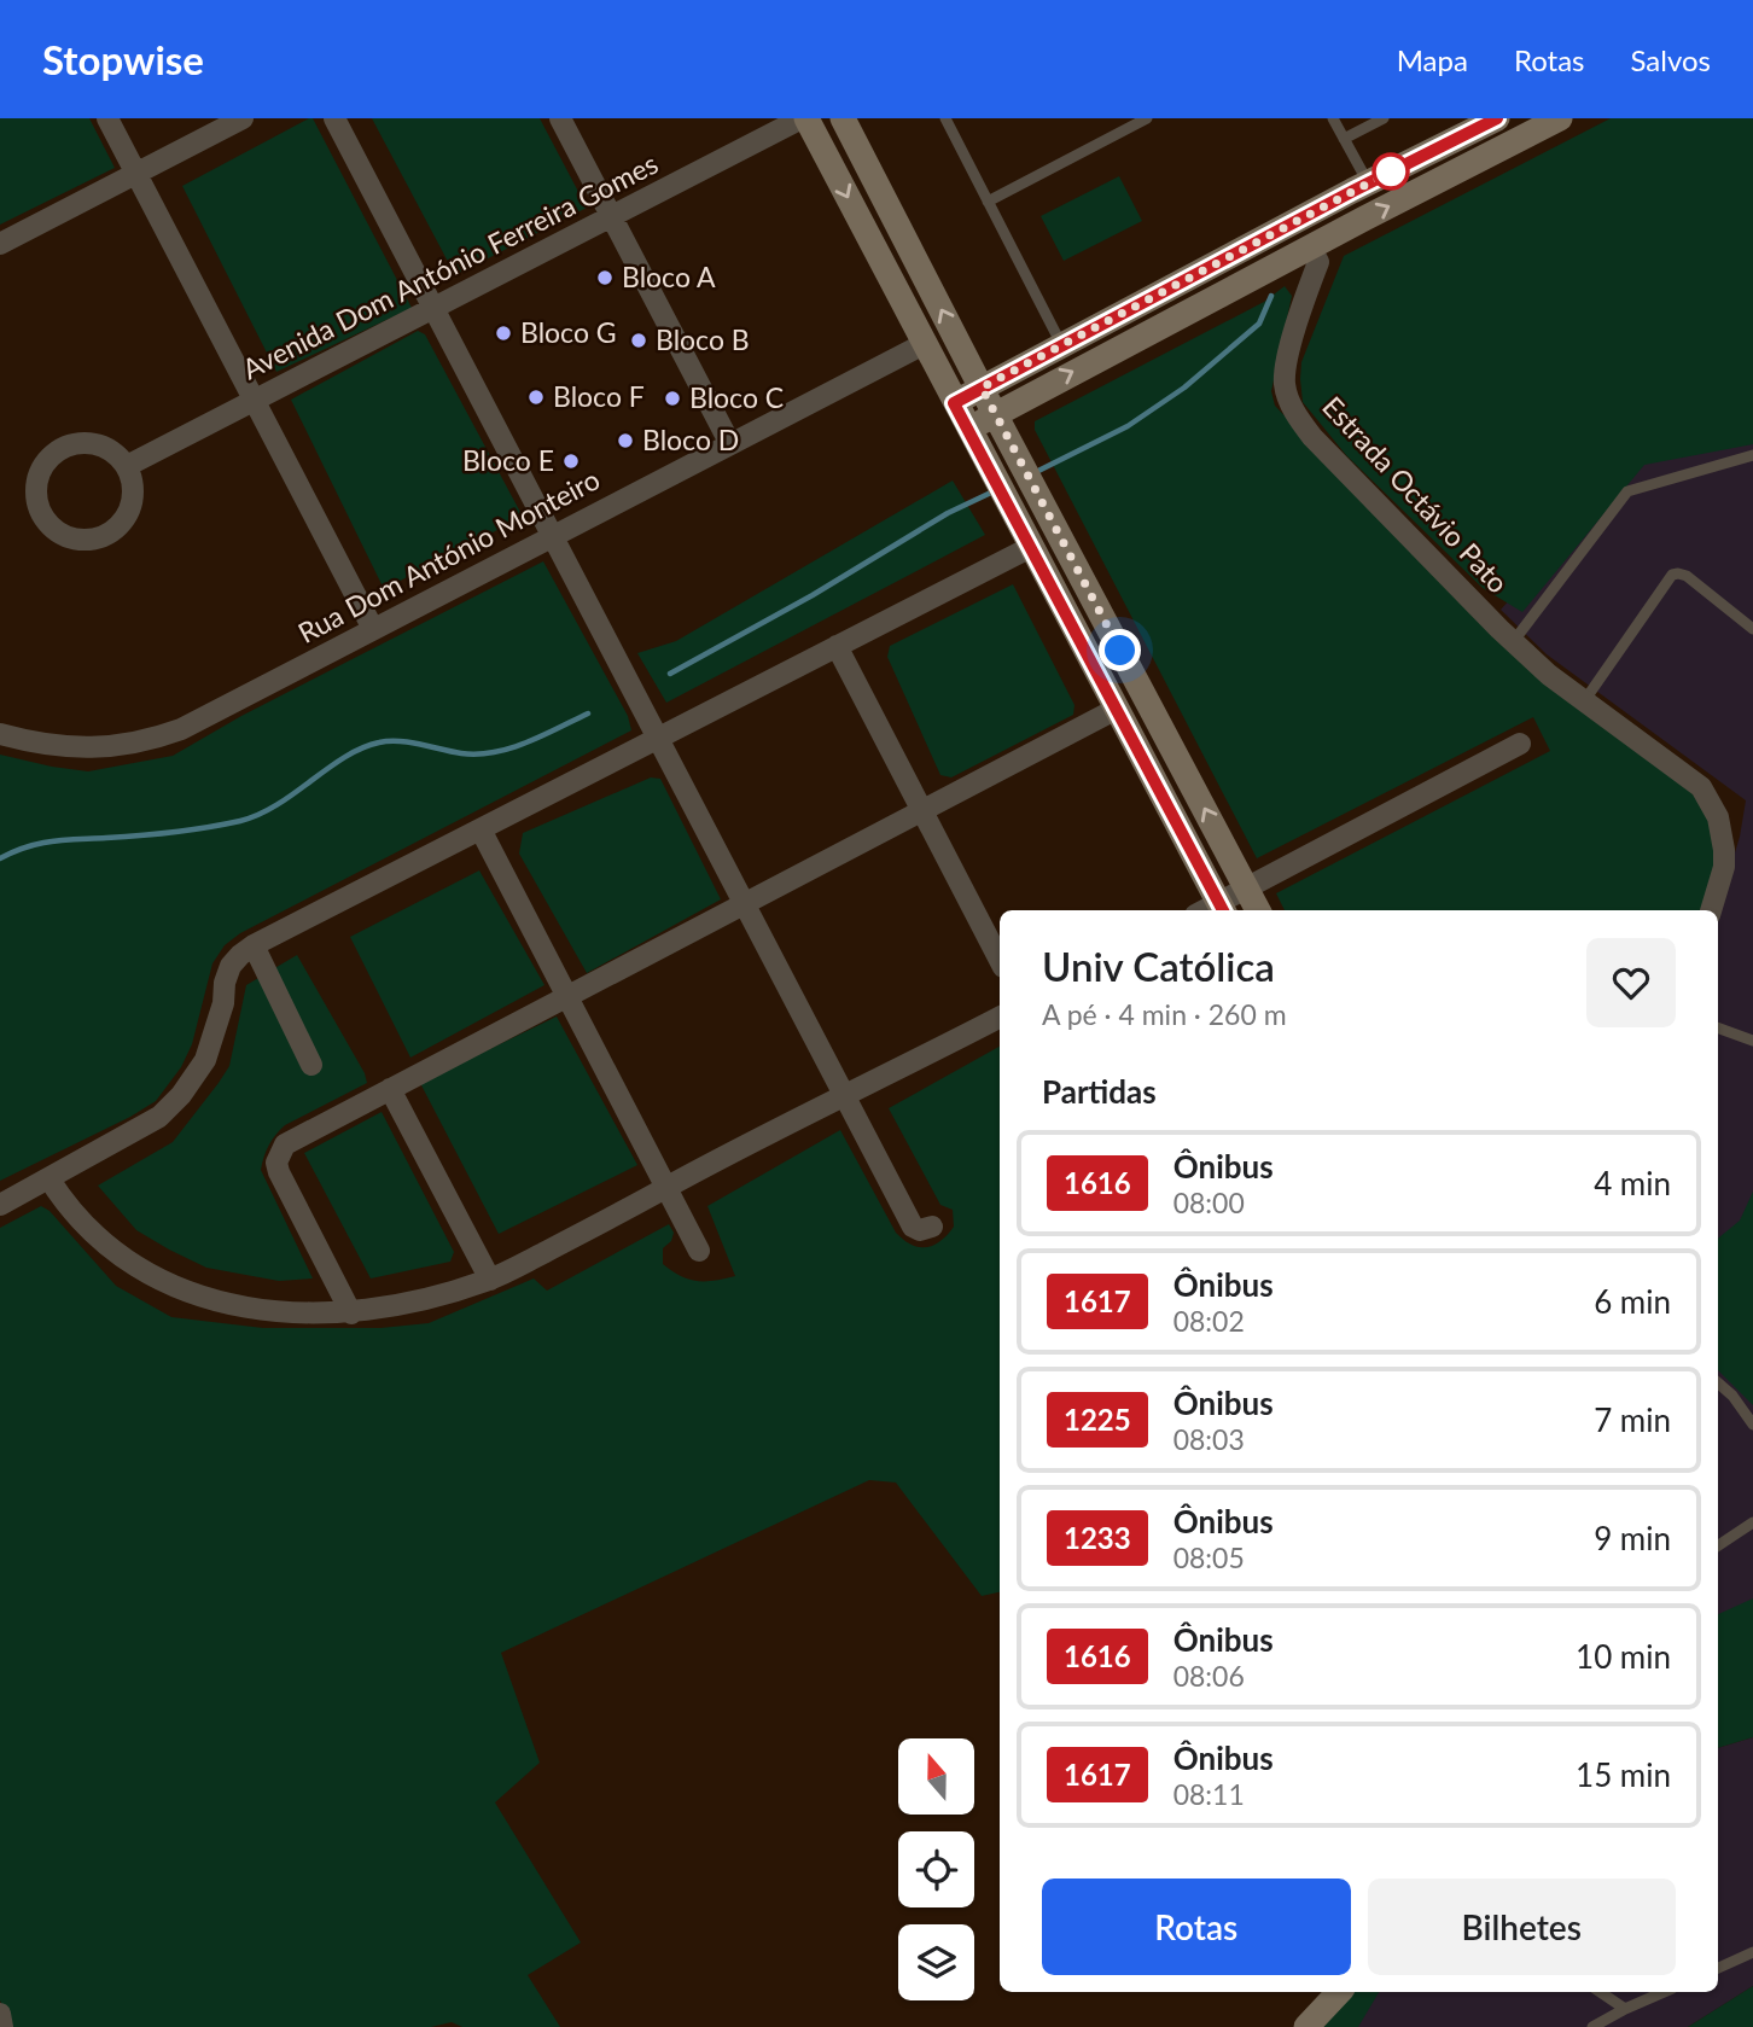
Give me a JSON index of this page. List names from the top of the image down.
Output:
{
  "streets": {
    "street": ["Avenida Dom António Ferreira Gomes", "Estrada Octávio Pato", "Rua Dom António Monteiro"]
  },
  "places": [
    "Bloco A",
    "Bloco G",
    "Bloco B",
    "Bloco F",
    "Bloco C",
    "Bloco D",
    "Bloco E"
  ],
  "lines": ["bus line 1616"],
  "north": "top",
  "page": {
    "header": "Stopwise",
    "nav": ["Mapa", "Rotas", "Salvos"],
    "heading": [
      ["Univ Católica", "A pé · 4 min · 260 m"],
      "Partidas"
    ],
    "list": [
      {
        "mark": "1616",
        "name": "Ônibus",
        "note": "08:00",
        "value": "4 min"
      },
      {
        "mark": "1617",
        "name": "Ônibus",
        "note": "08:02",
        "value": "6 min"
      },
      {
        "mark": "1225",
        "name": "Ônibus",
        "note": "08:03",
        "value": "7 min"
      },
      {
        "mark": "1233",
        "name": "Ônibus",
        "note": "08:05",
        "value": "9 min"
      },
      {
        "mark": "1616",
        "name": "Ônibus",
        "note": "08:06",
        "value": "10 min"
      },
      {
        "mark": "1617",
        "name": "Ônibus",
        "note": "08:11",
        "value": "15 min"
      }
    ],
    "buttons": ["Rotas", "Bilhetes"]
  }
}
